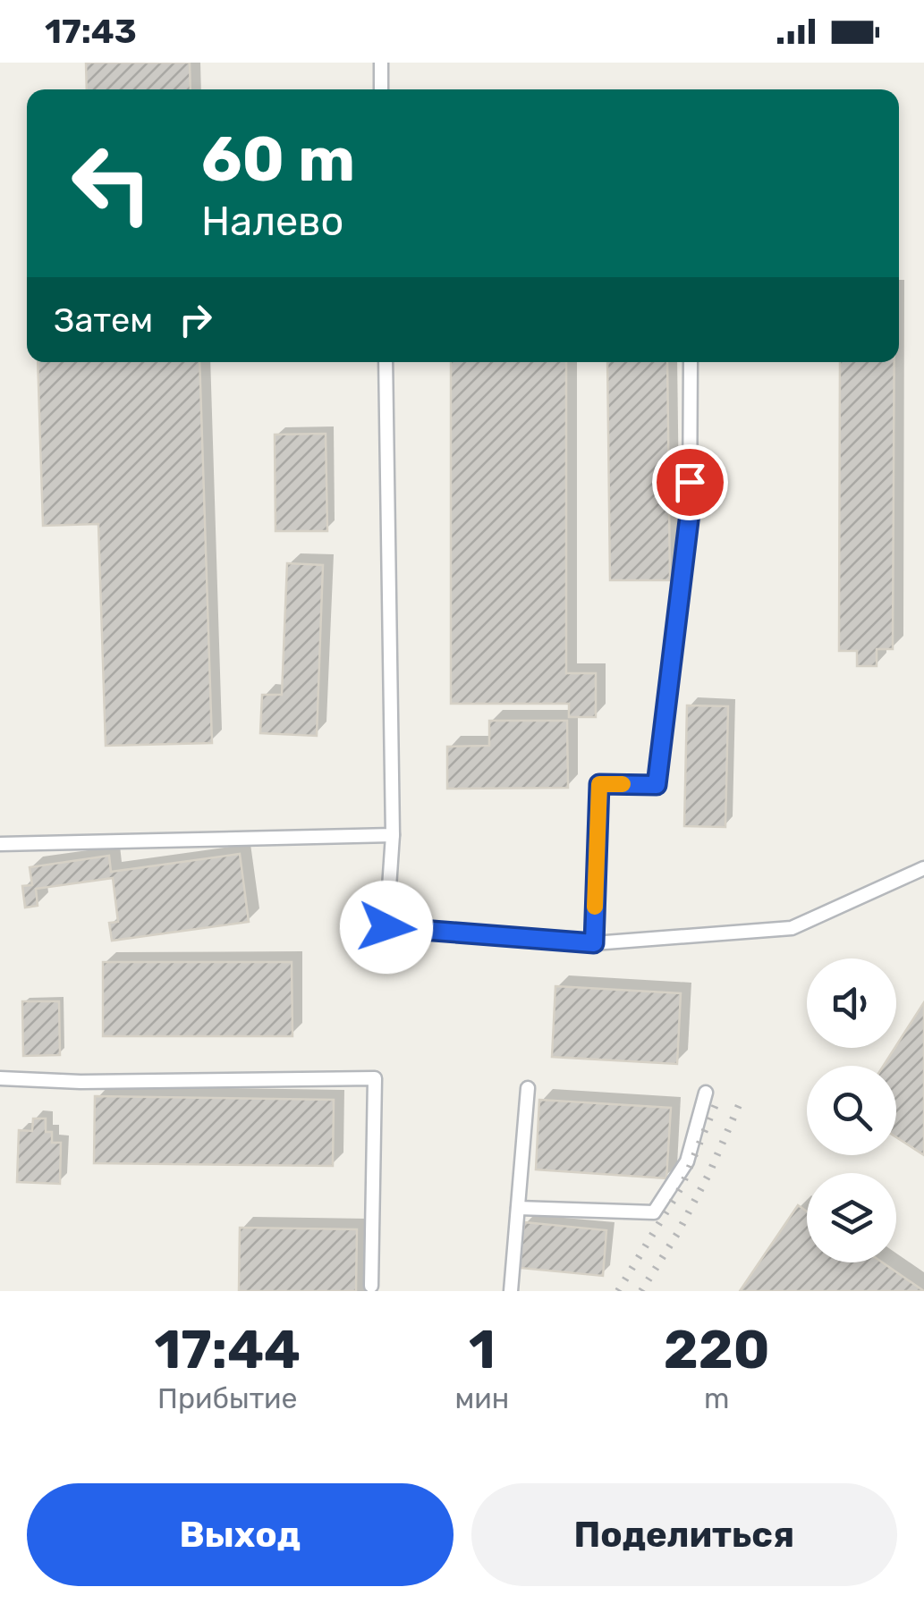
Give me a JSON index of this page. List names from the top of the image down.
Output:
{
  "page": {
    "status": "17:43",
    "turn": ["60 m", "Налево"],
    "then": "Затем",
    "eta": [
      "17:44",
      "Прибытие",
      "1",
      "мин",
      "220",
      "m"
    ],
    "buttons": ["Выход", "Поделиться"]
  }
}
